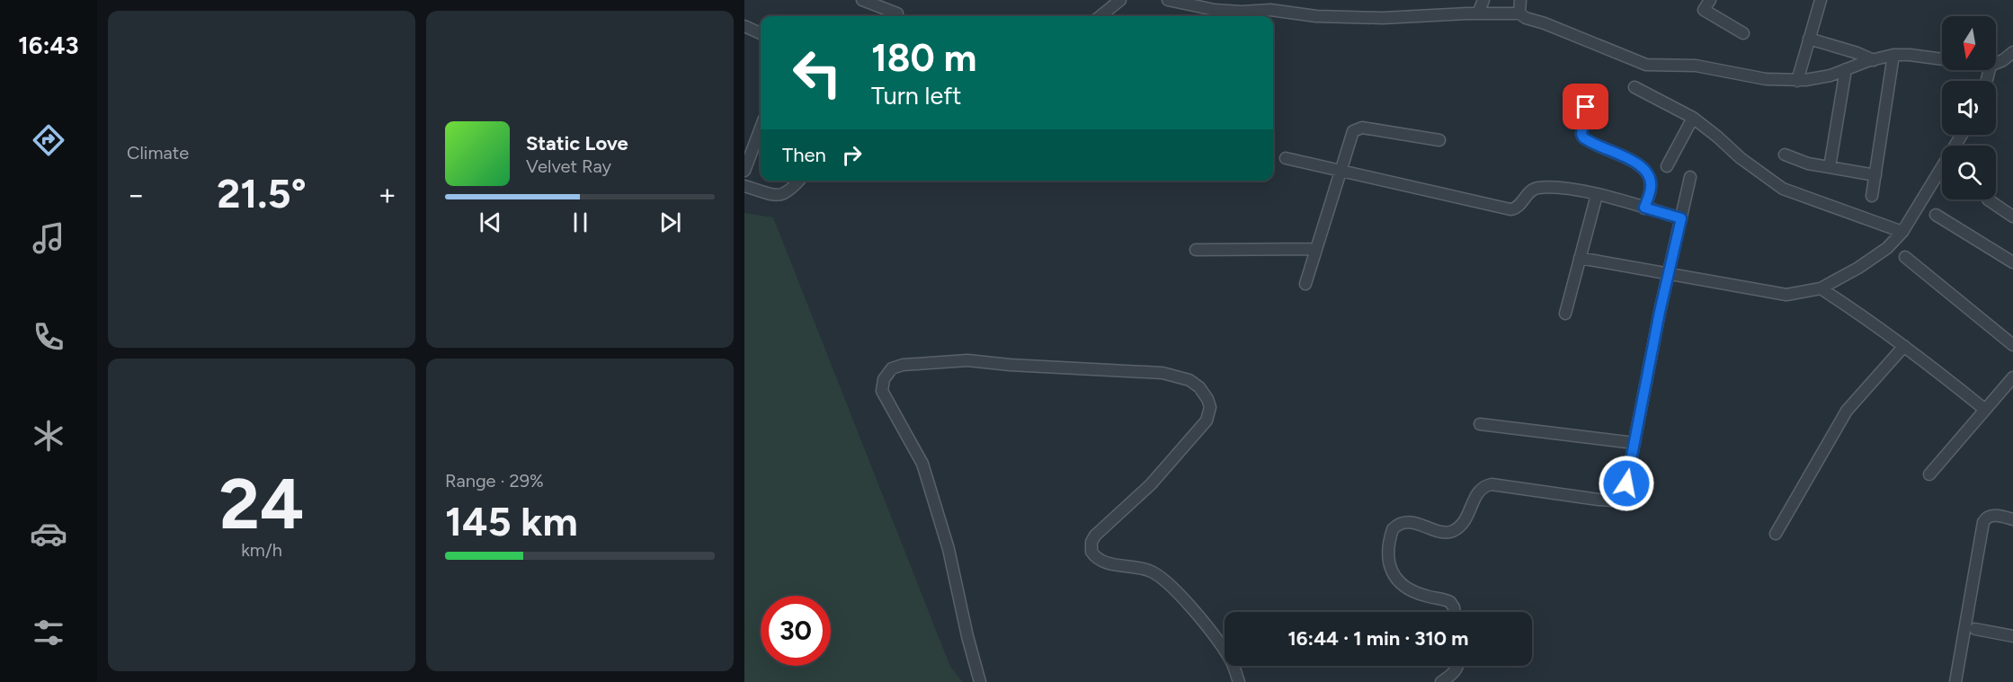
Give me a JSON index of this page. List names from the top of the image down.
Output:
{
  "north": "bottom",
  "page": {
    "tabs": "16:43",
    "tile": [
      "Climate",
      ["24", "km/h"],
      ["Range · 29%", "145 km"]
    ],
    "turn": ["180 m", "Turn left"],
    "song": ["Static Love", "Velvet Ray"],
    "then": "Then",
    "heat": ["−", "21.5°", "+"],
    "limit": "30",
    "trip": "16:44 · 1 min · 310 m"
  }
}
